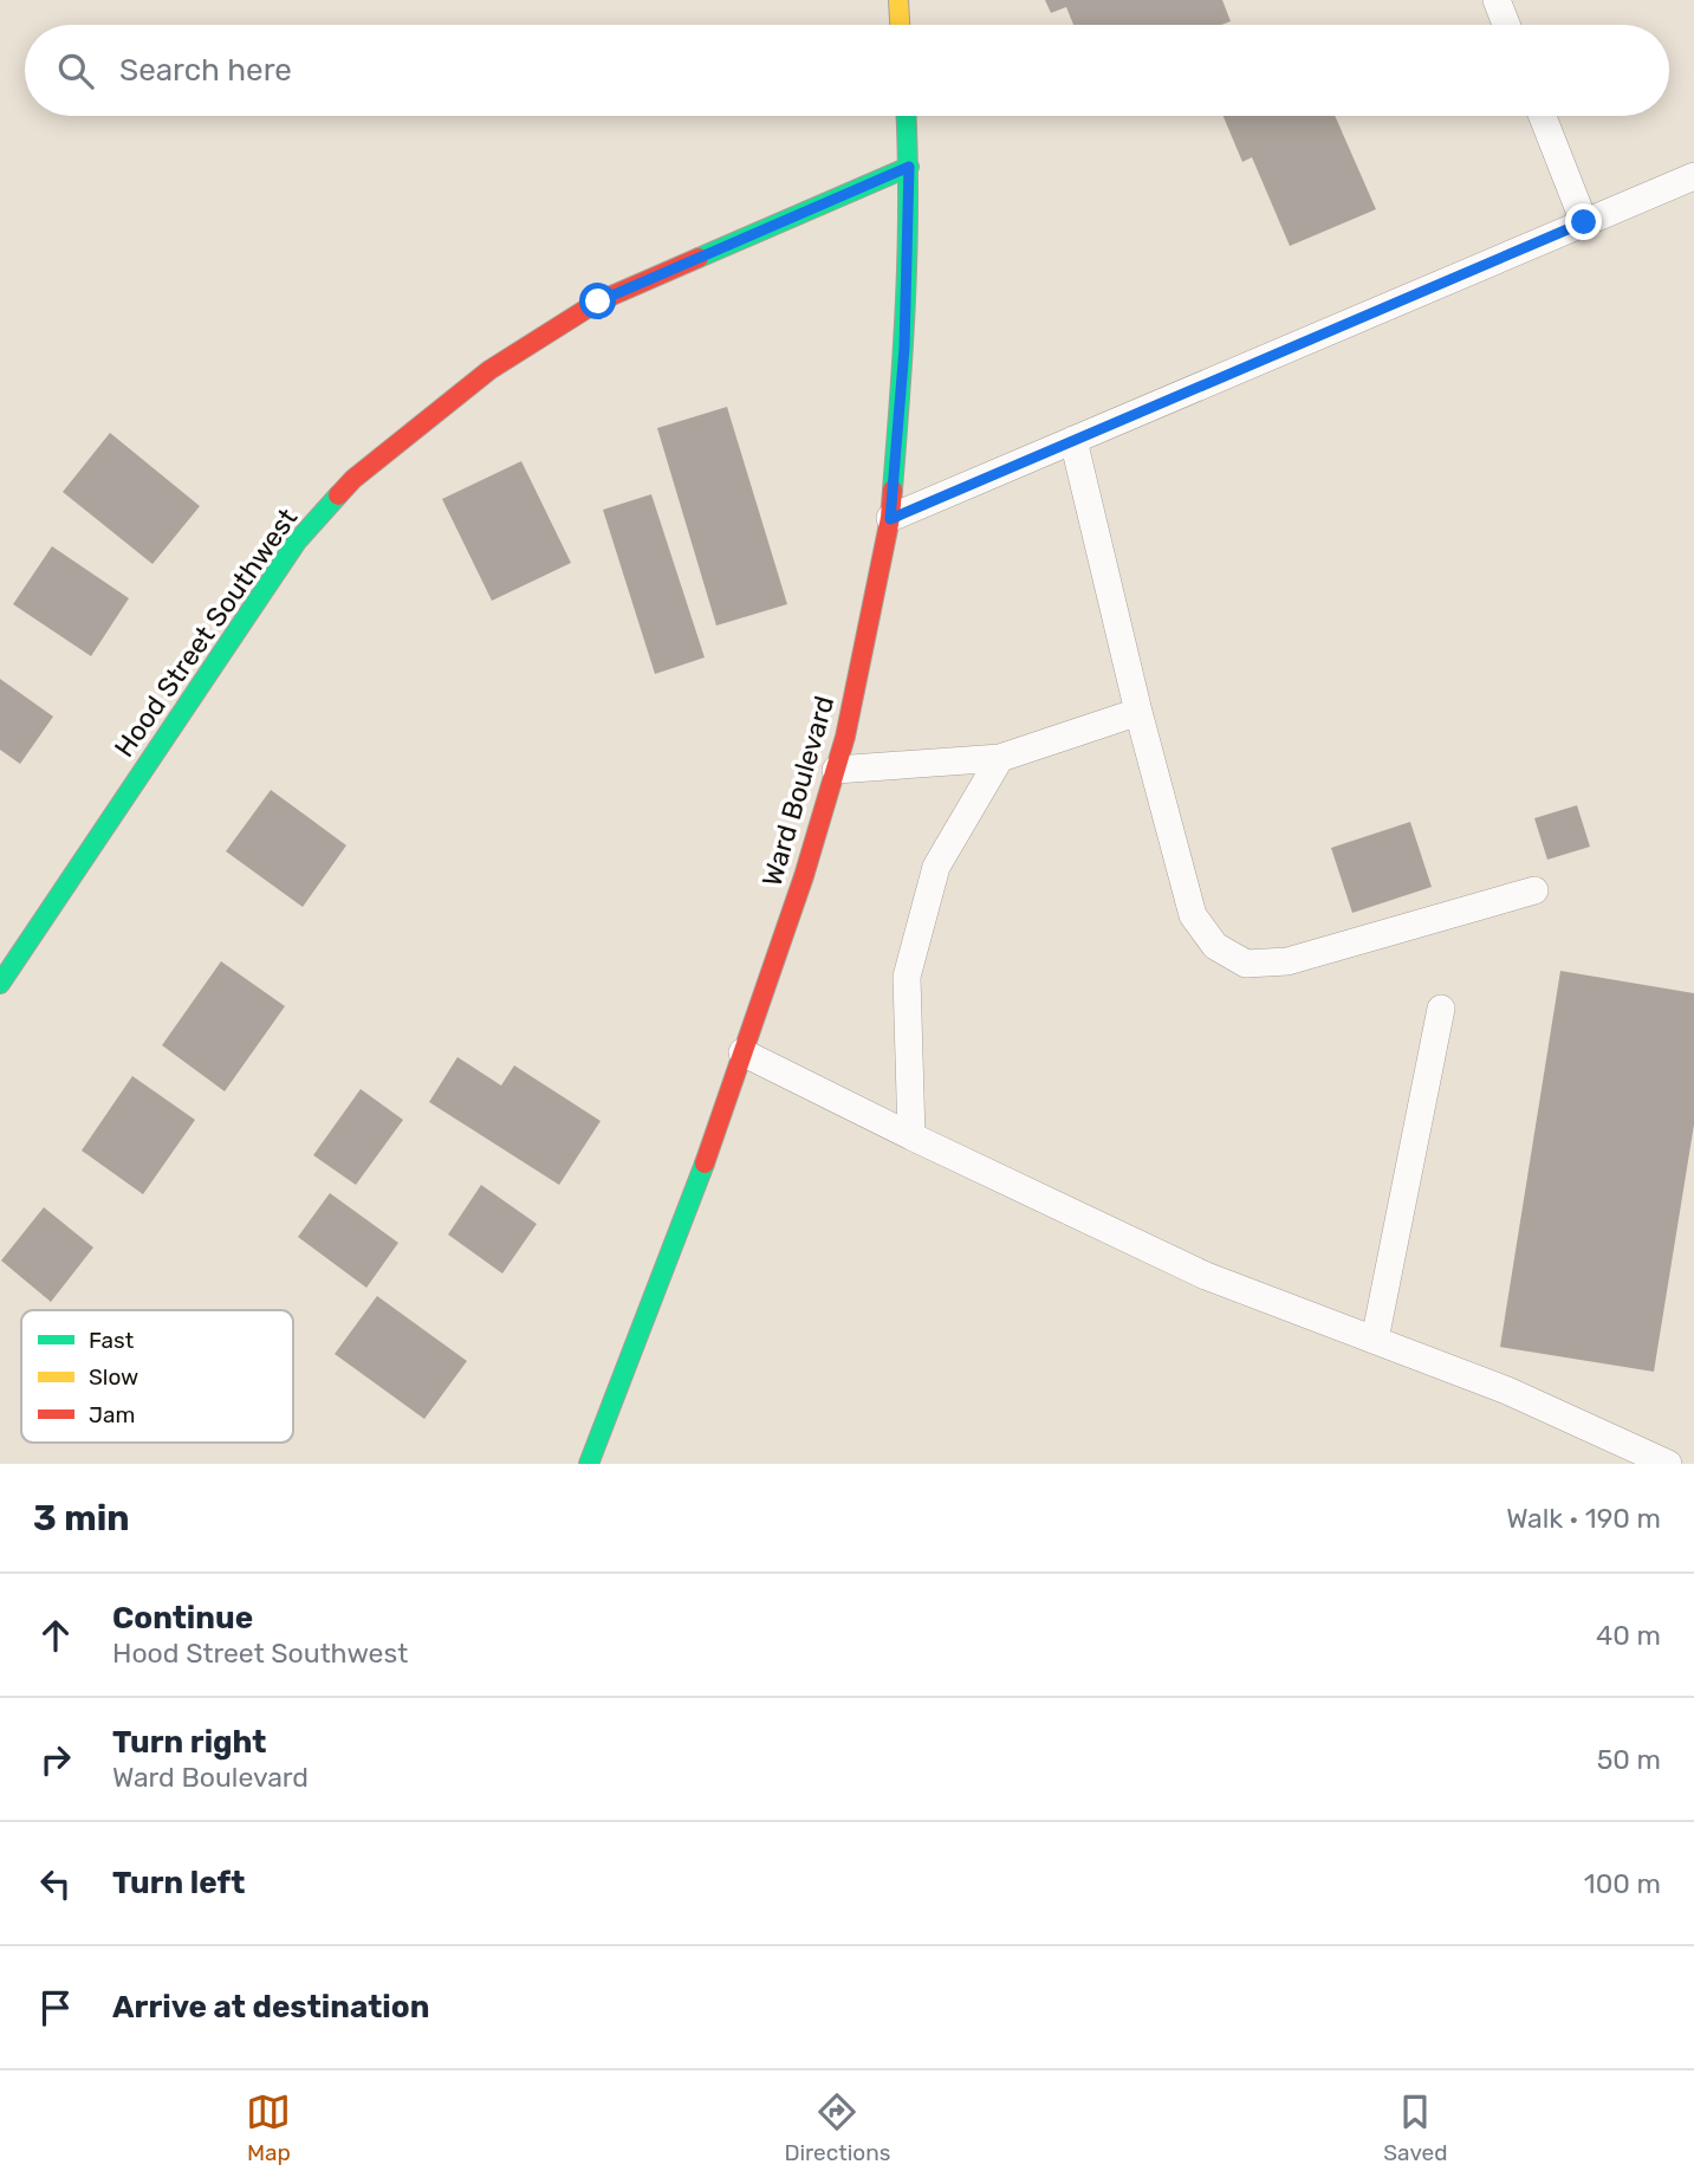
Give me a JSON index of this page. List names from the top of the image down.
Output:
{
  "streets": {
    "main road": ["Hood Street Southwest", "Ward Boulevard"]
  },
  "crossings": [
    ["Hood Street Southwest", "Ward Boulevard"]
  ],
  "legend": ["Fast", "Slow", "Jam"],
  "page": {
    "search": "Search here",
    "heading": ["3 min", "Walk · 190 m"],
    "list": [
      ["Continue", "Hood Street Southwest", "40 m"],
      ["Turn right", "Ward Boulevard", "50 m"],
      ["Turn left", "100 m"],
      "Arrive at destination"
    ],
    "nav": ["Map", "Directions", "Saved"]
  }
}
